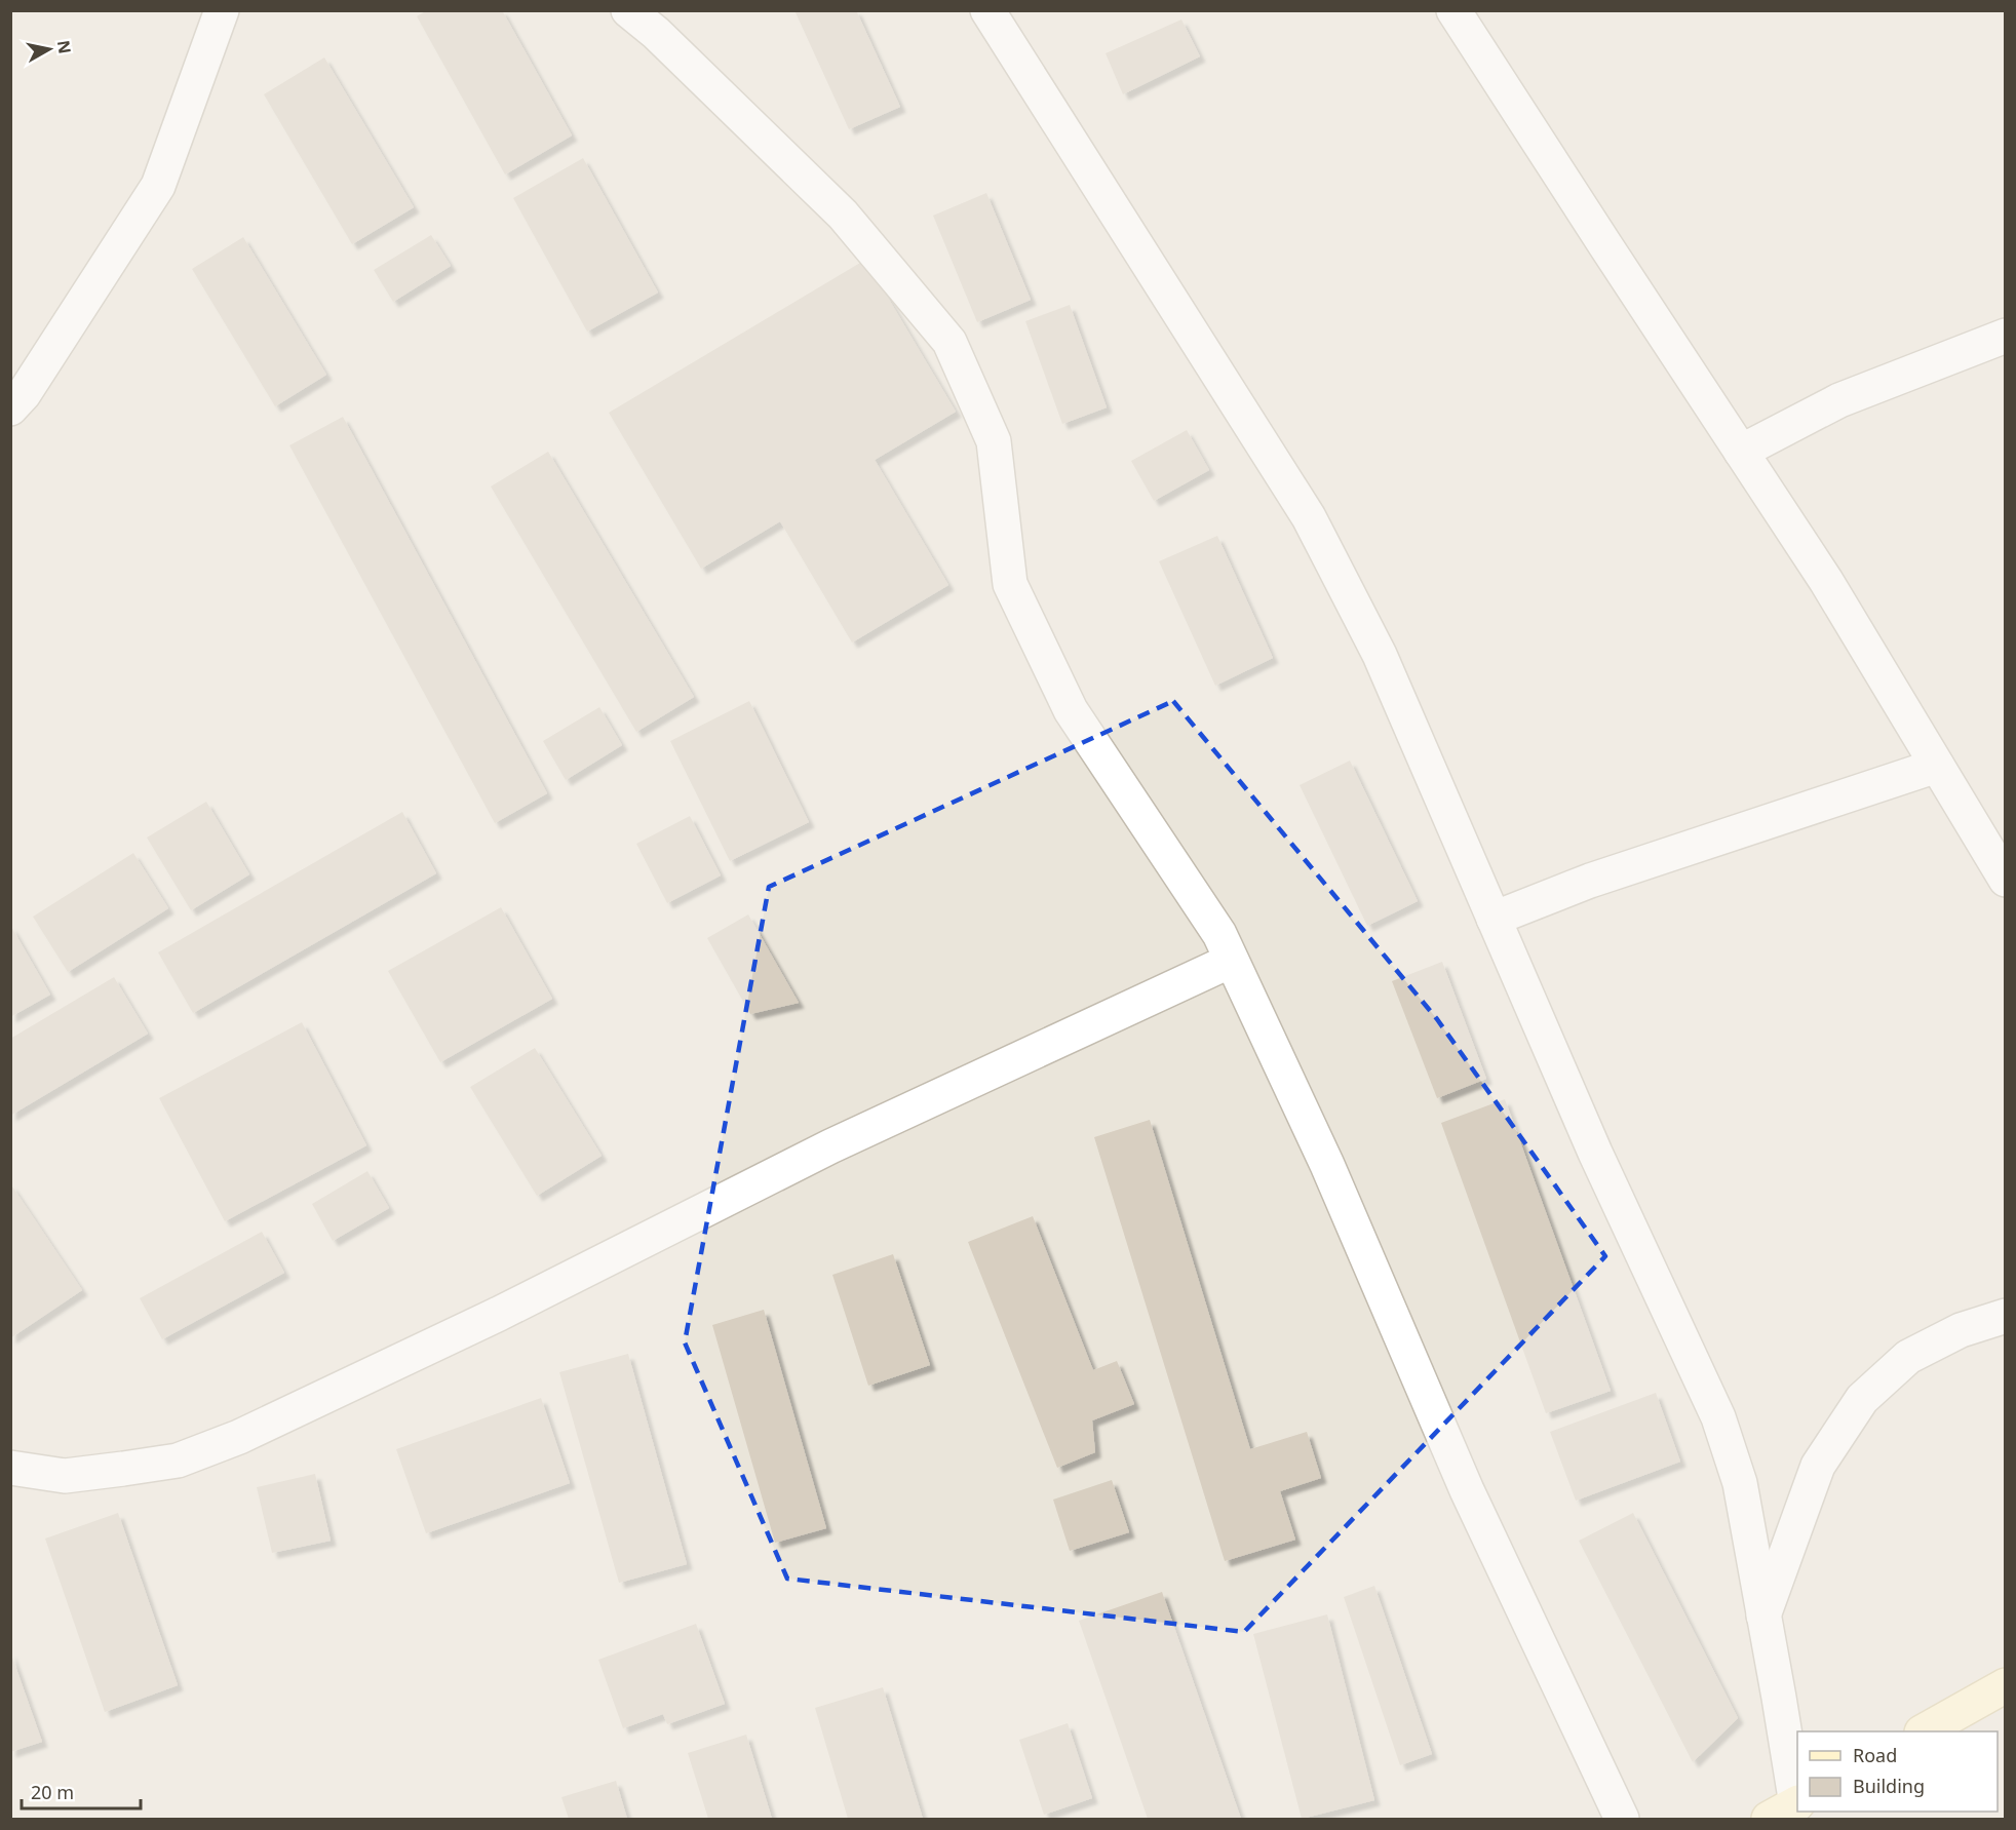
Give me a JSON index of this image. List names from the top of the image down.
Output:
{
  "legend": ["Road", "Building"],
  "scale_bar": "20 m",
  "north": "right"
}
